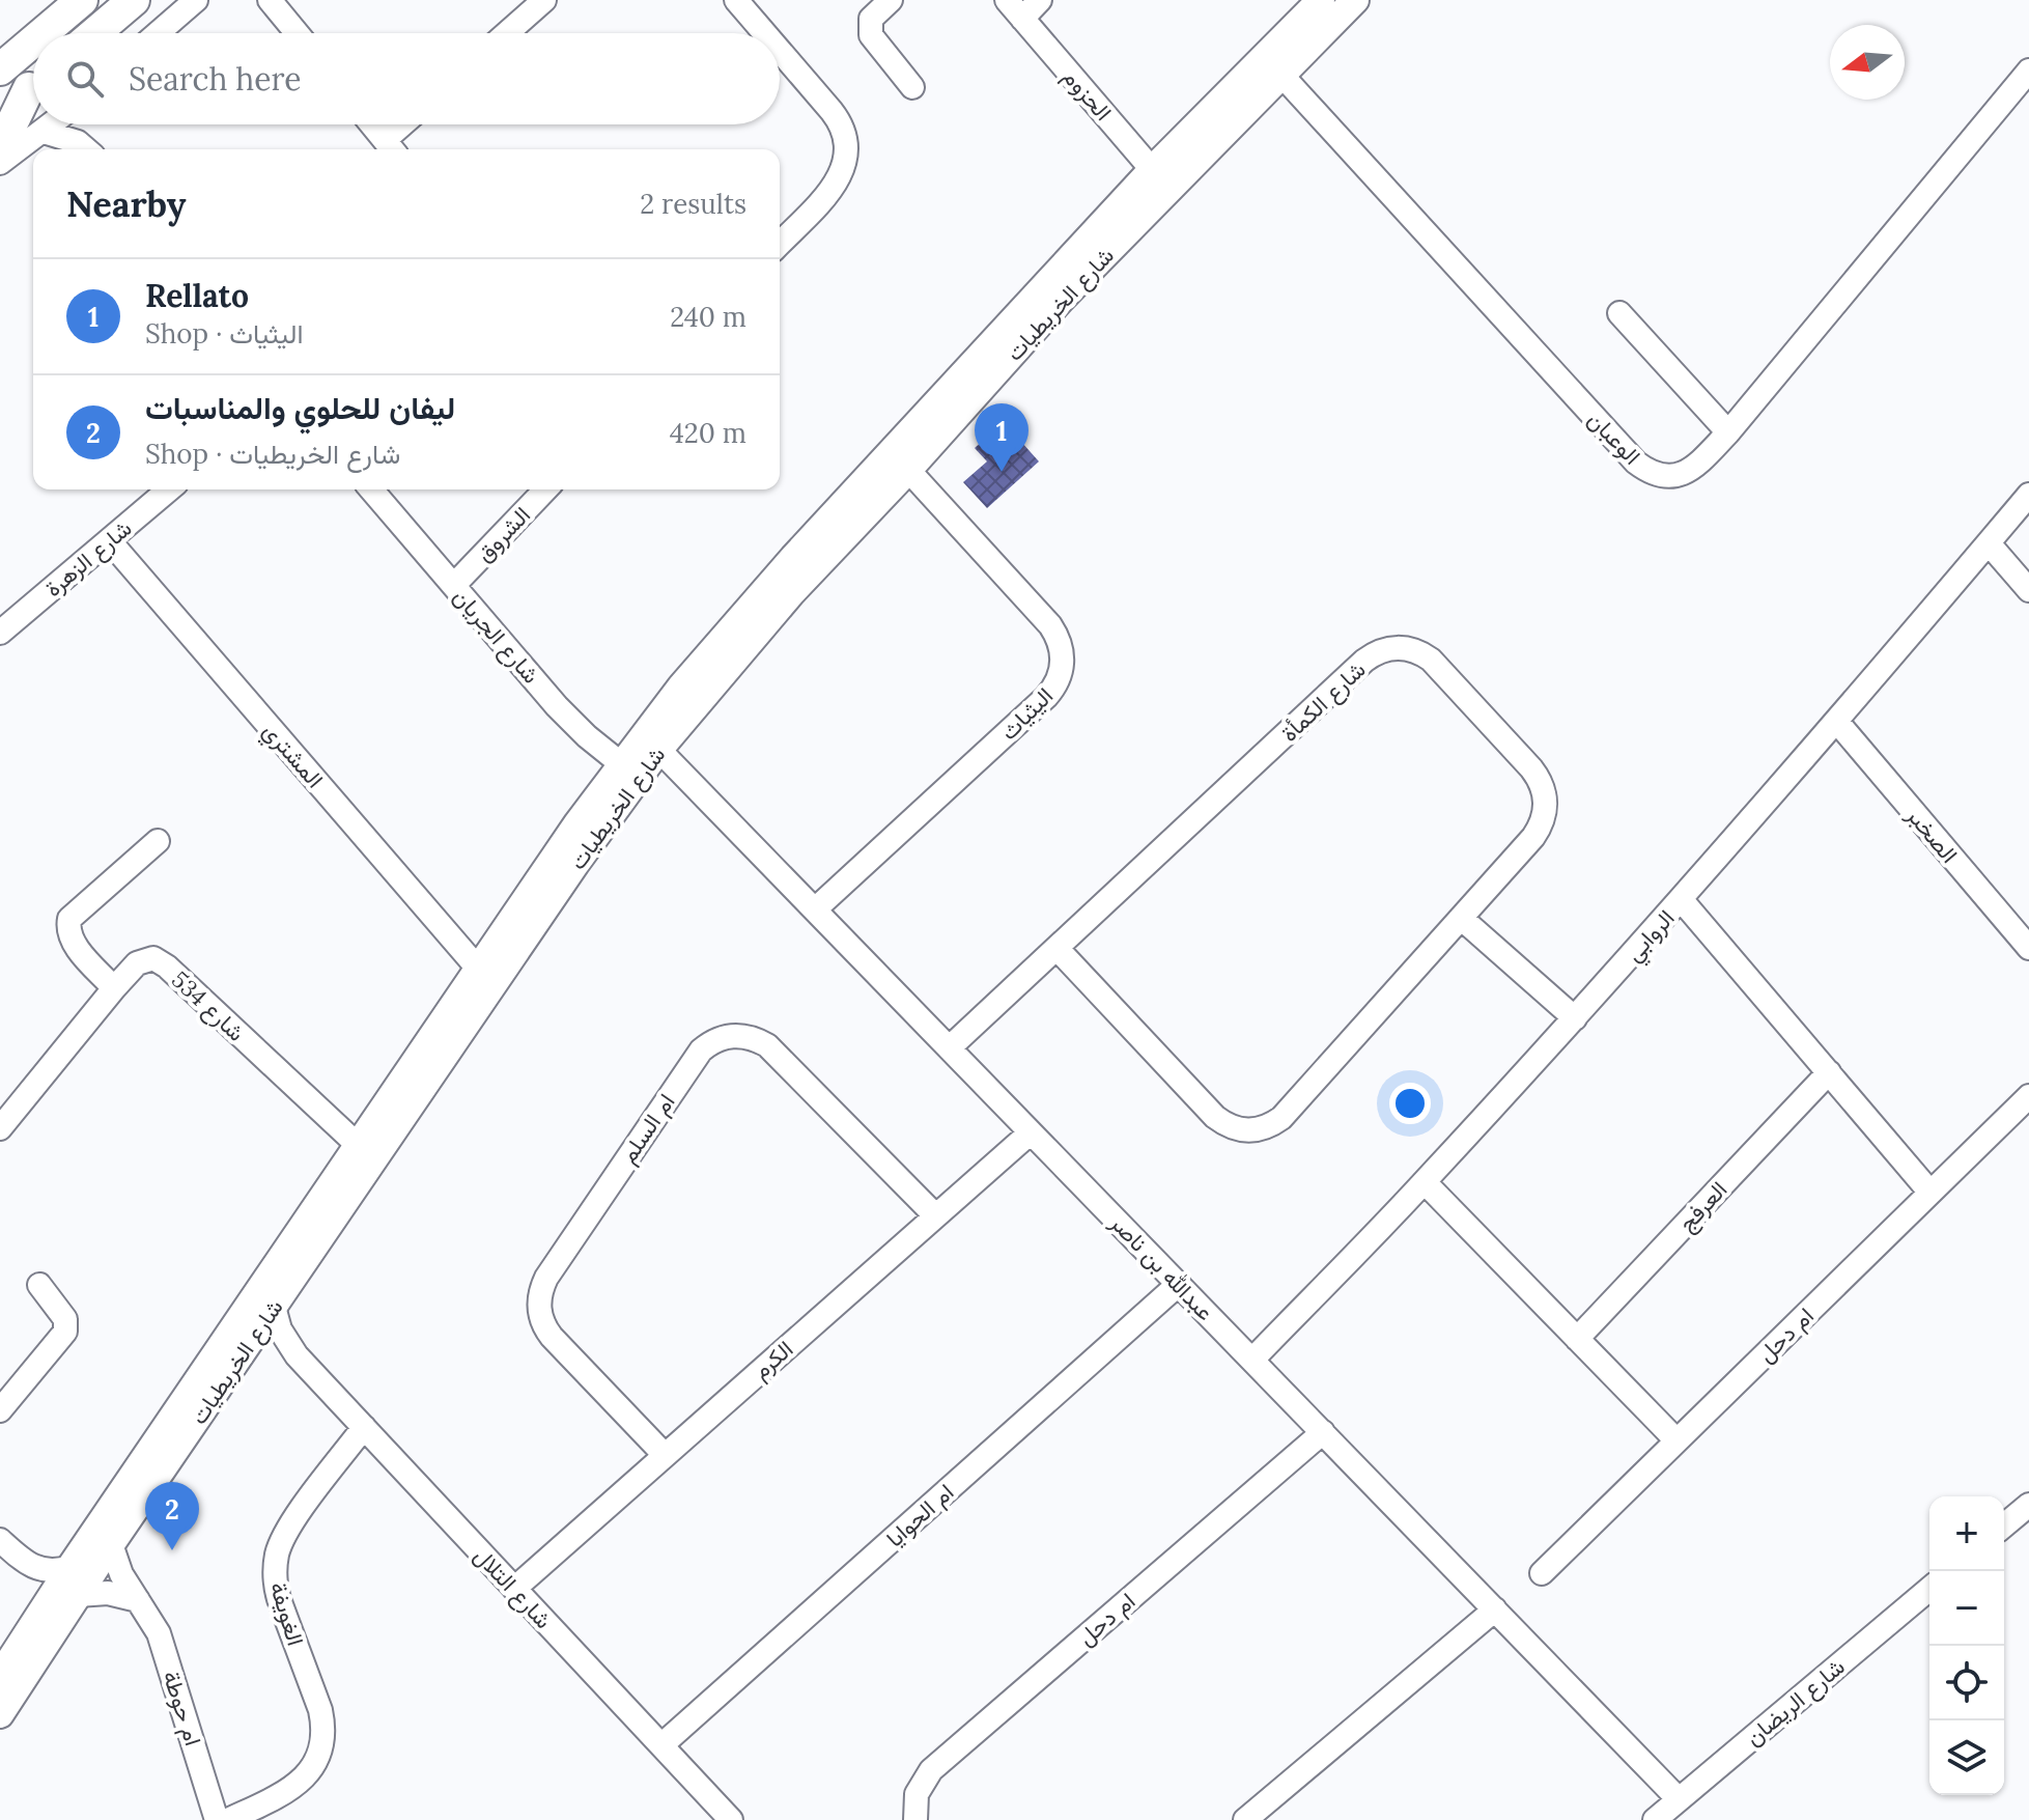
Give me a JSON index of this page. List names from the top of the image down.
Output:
{
  "streets": {
    "street": [
      "الحزوم",
      "شارع الخريطيات",
      "الوعبان",
      "الشروق",
      "شارع الزهرة",
      "شارع الجريان",
      "شارع الكمأة",
      "اليثياث",
      "المشتري",
      "الصخبر",
      "الروابي",
      "شارع 534",
      "ام السلم",
      "العرفج",
      "عبدالله بن ناصر",
      "ام دحل",
      "الكرم",
      "ام الحوايا",
      "شارع التلال",
      "الغويفة",
      "شارع الريضان",
      "ام حوطة"
    ]
  },
  "crossings": [
    ["الحزوم", "شارع الخريطيات"],
    ["شارع الخريطيات", "الوعبان"],
    ["شارع الخريطيات", "شارع الجريان"],
    ["شارع الخريطيات", "اليثياث"],
    ["شارع الخريطيات", "المشتري"],
    ["شارع الخريطيات", "شارع 534"],
    ["شارع الخريطيات", "عبدالله بن ناصر"],
    ["شارع الخريطيات", "شارع التلال"],
    ["شارع الخريطيات", "ام حوطة"],
    ["الشروق", "شارع الجريان"],
    ["شارع الزهرة", "المشتري"],
    ["شارع الكمأة", "عبدالله بن ناصر"],
    ["اليثياث", "عبدالله بن ناصر"],
    ["الصخبر", "الروابي"],
    ["الروابي", "عبدالله بن ناصر"],
    ["ام السلم", "الكرم"],
    ["عبدالله بن ناصر", "ام دحل"],
    ["عبدالله بن ناصر", "الكرم"],
    ["عبدالله بن ناصر", "ام الحوايا"],
    ["عبدالله بن ناصر", "شارع الريضان"],
    ["الكرم", "شارع التلال"],
    ["ام الحوايا", "شارع التلال"],
    ["شارع التلال", "الغويفة"]
  ],
  "north": "left",
  "page": {
    "search": "Search here",
    "heading": ["Nearby", "2 results"],
    "list": [
      {
        "mark": "1",
        "name": "Rellato",
        "note": "Shop · اليثياث",
        "value": "240 m"
      },
      {
        "mark": "2",
        "name": "ليفان للحلوي والمناسبات",
        "note": "Shop · شارع الخريطيات",
        "value": "420 m"
      }
    ],
    "pins": ["1", "2"],
    "map_buttons": ["+", "−"]
  }
}
